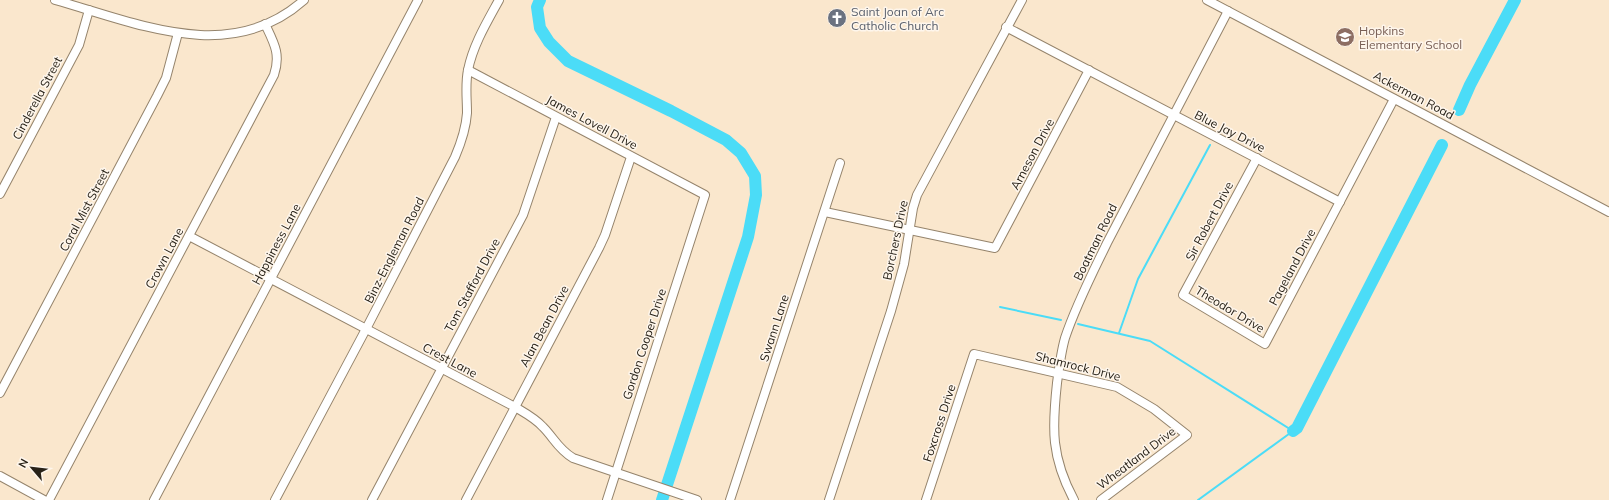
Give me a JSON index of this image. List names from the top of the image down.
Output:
{
  "streets": {
    "street": [
      "Ackerman Road",
      "Cinderella Street",
      "James Lovell Drive",
      "Blue Jay Drive",
      "Arneson Drive",
      "Coral Mist Street",
      "Sir Robert Drive",
      "Borchers Drive",
      "Boatman Road",
      "Happiness Lane",
      "Binz-Engleman Road",
      "Crown Lane",
      "Pageland Drive",
      "Tom Stafford Drive",
      "Theodor Drive",
      "Alan Bean Drive",
      "Swann Lane",
      "Gordon Cooper Drive",
      "Crest Lane",
      "Shamrock Drive",
      "Foxcross Drive",
      "Wheatland Drive"
    ]
  },
  "crossings": [
    ["Ackerman Road", "Boatman Road"],
    ["James Lovell Drive", "Binz-Engleman Road"],
    ["James Lovell Drive", "Tom Stafford Drive"],
    ["James Lovell Drive", "Alan Bean Drive"],
    ["James Lovell Drive", "Gordon Cooper Drive"],
    ["Blue Jay Drive", "Arneson Drive"],
    ["Blue Jay Drive", "Sir Robert Drive"],
    ["Blue Jay Drive", "Borchers Drive"],
    ["Blue Jay Drive", "Boatman Road"],
    ["Blue Jay Drive", "Pageland Drive"],
    ["Arneson Drive", "Borchers Drive"],
    ["Sir Robert Drive", "Theodor Drive"],
    ["Boatman Road", "Shamrock Drive"],
    ["Happiness Lane", "Crest Lane"],
    ["Binz-Engleman Road", "Crest Lane"],
    ["Crown Lane", "Crest Lane"],
    ["Pageland Drive", "Theodor Drive"],
    ["Tom Stafford Drive", "Crest Lane"],
    ["Alan Bean Drive", "Crest Lane"],
    ["Gordon Cooper Drive", "Crest Lane"],
    ["Shamrock Drive", "Foxcross Drive"],
    ["Shamrock Drive", "Wheatland Drive"]
  ],
  "places": {
    "church": ["Saint Joan of Arc Catholic Church"],
    "school or university": ["Hopkins Elementary School"]
  },
  "north": "top left"
}
